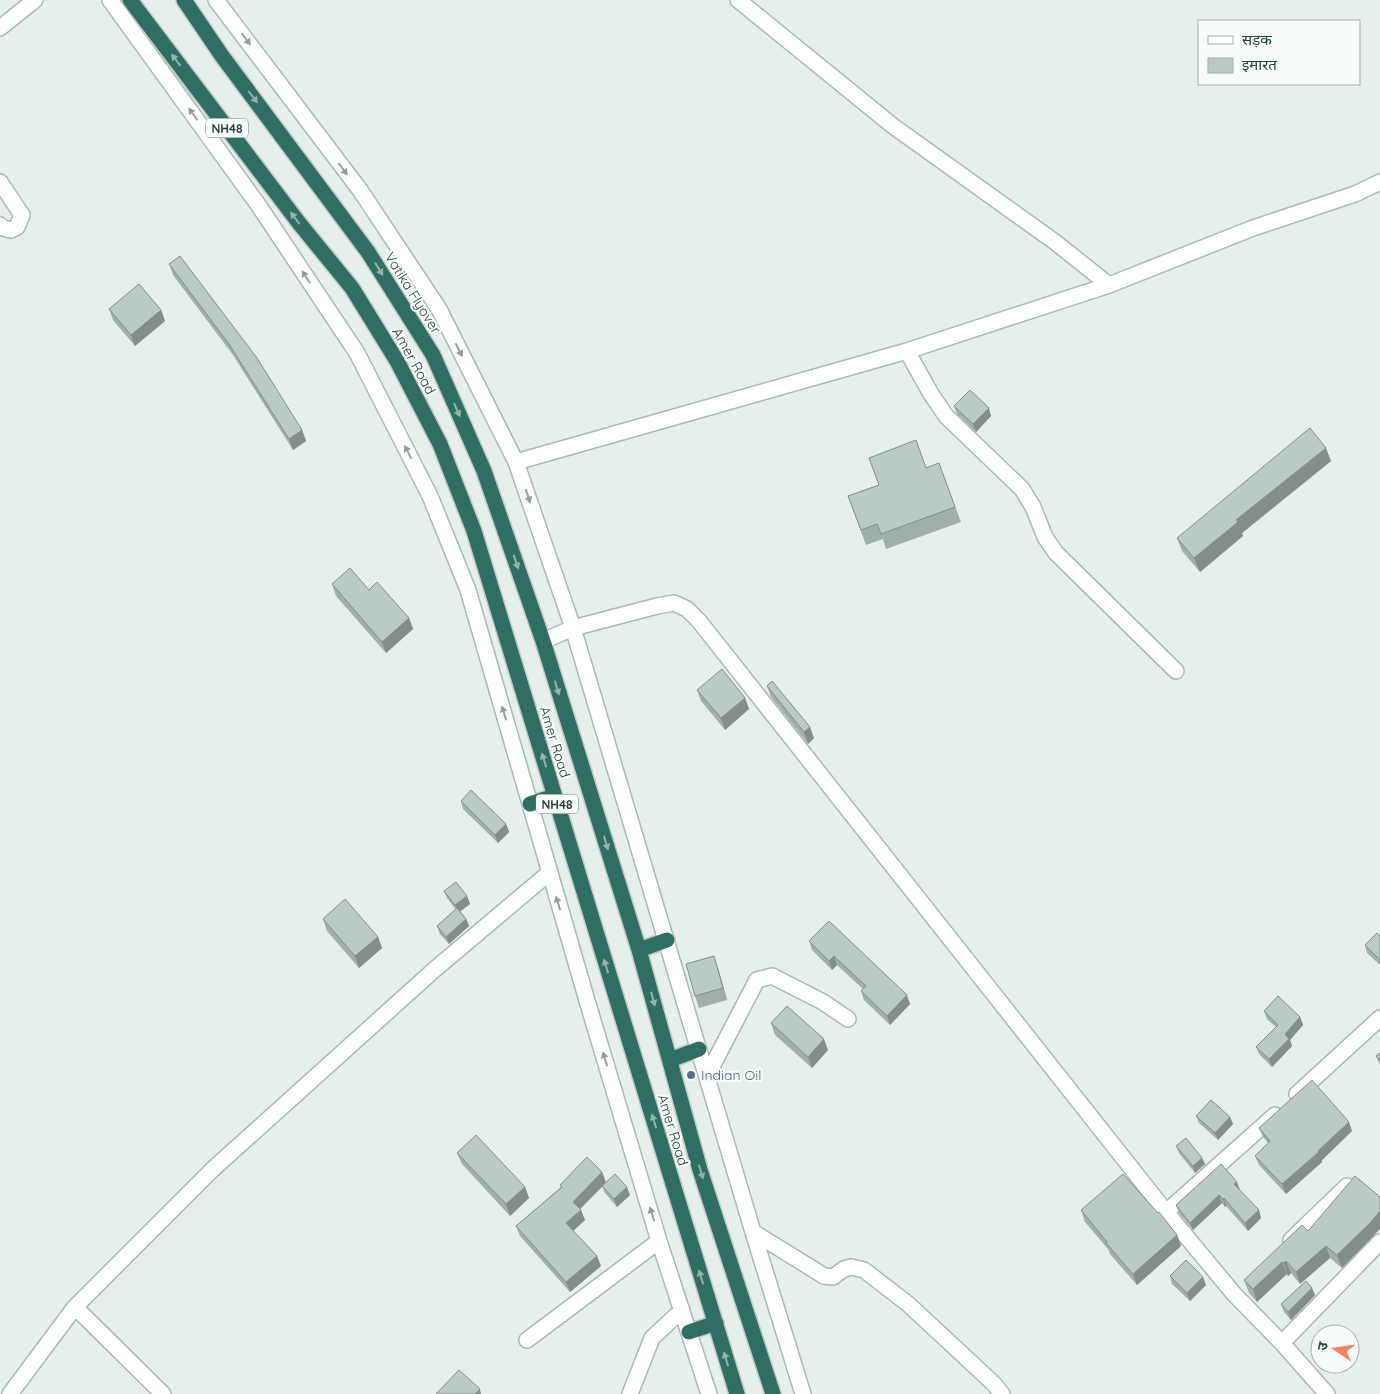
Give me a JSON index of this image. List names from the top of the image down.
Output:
{
  "streets": {
    "highway": ["NH48", "Vatika Flyover", "Amer Road"]
  },
  "crossings": [
    ["NH48", "Vatika Flyover"],
    ["NH48", "Amer Road"]
  ],
  "one_way": ["Vatika Flyover"],
  "places": ["Indian Oil"],
  "legend": ["सड़क", "इमारत"],
  "north": "left"
}
